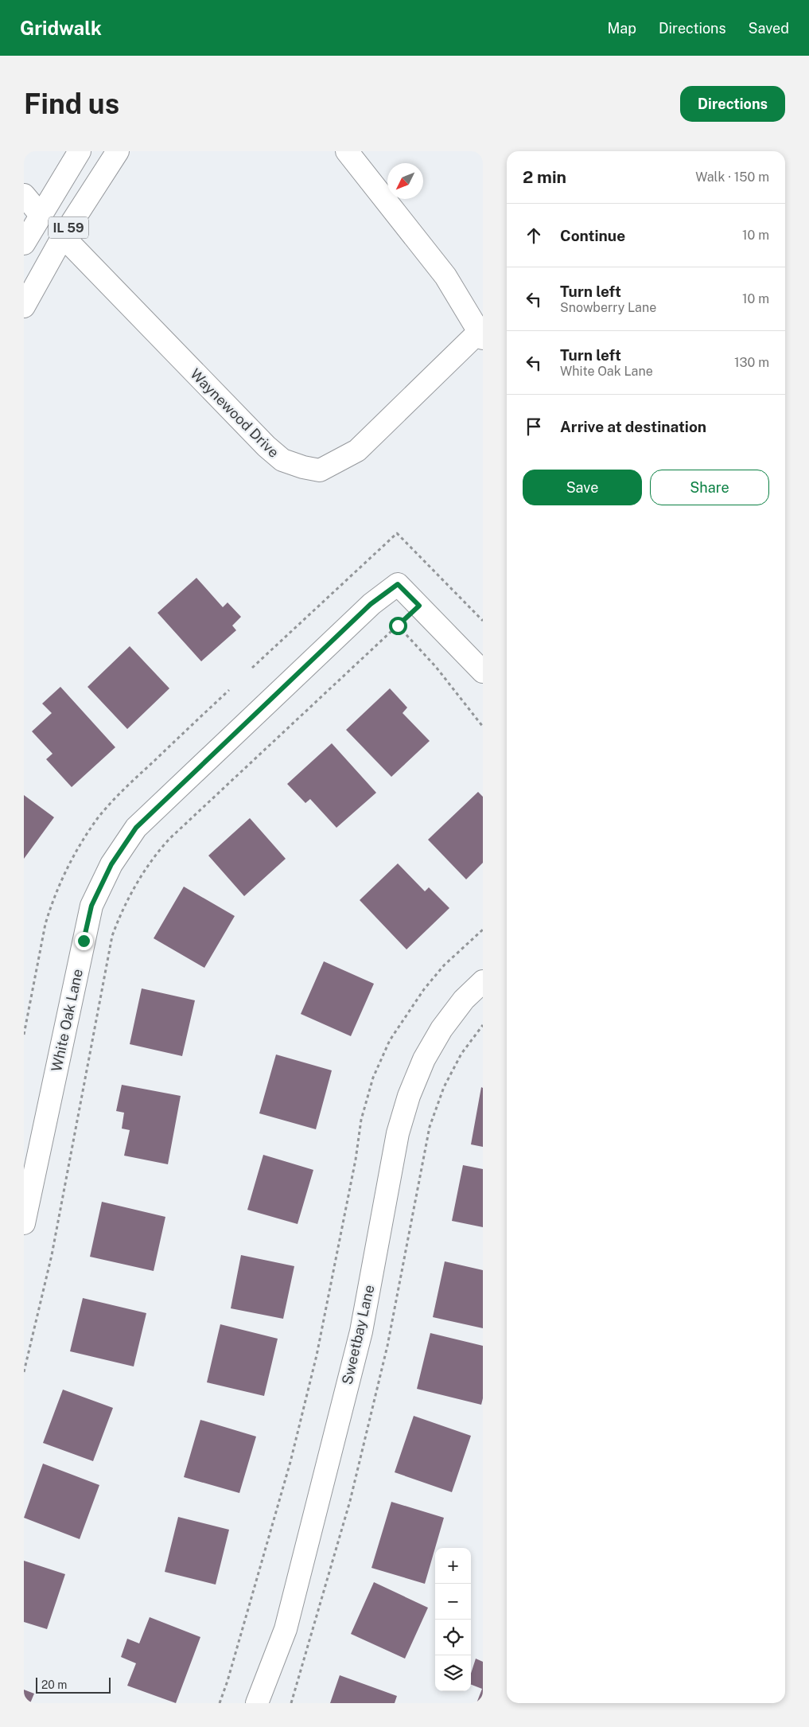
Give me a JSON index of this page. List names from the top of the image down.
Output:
{
  "streets": {
    "street": [
      "IL 59",
      "Waynewood Drive",
      "White Oak Lane",
      "Sweetbay Lane"
    ]
  },
  "crossings": [
    ["IL 59", "Waynewood Drive"]
  ],
  "scale_bar": "20 m",
  "north": "bottom left",
  "page": {
    "header": "Gridwalk",
    "nav": ["Map", "Directions", "Saved"],
    "buttons": [
      "Directions",
      ["Save", "Share"]
    ],
    "title": "Find us",
    "heading": ["2 min", "Walk · 150 m"],
    "list": [
      ["Continue", "10 m"],
      ["Turn left", "Snowberry Lane", "10 m"],
      ["Turn left", "White Oak Lane", "130 m"],
      "Arrive at destination"
    ],
    "map_buttons": ["+", "−"],
    "scale": "20 m"
  }
}
